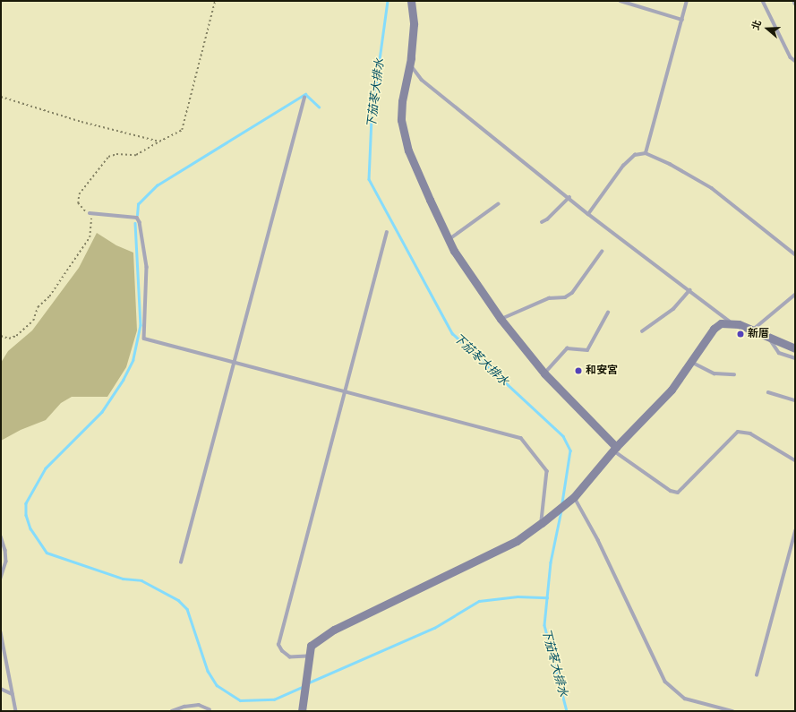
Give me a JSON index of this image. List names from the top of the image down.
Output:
{
  "water": ["下茄苳大排水"],
  "places": ["新厝", "和安宮"],
  "north": "left"
}
